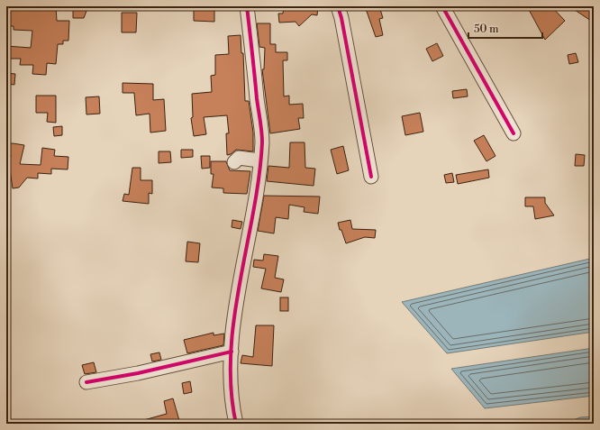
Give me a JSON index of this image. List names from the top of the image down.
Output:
{
  "scale_bar": "50 m"
}
